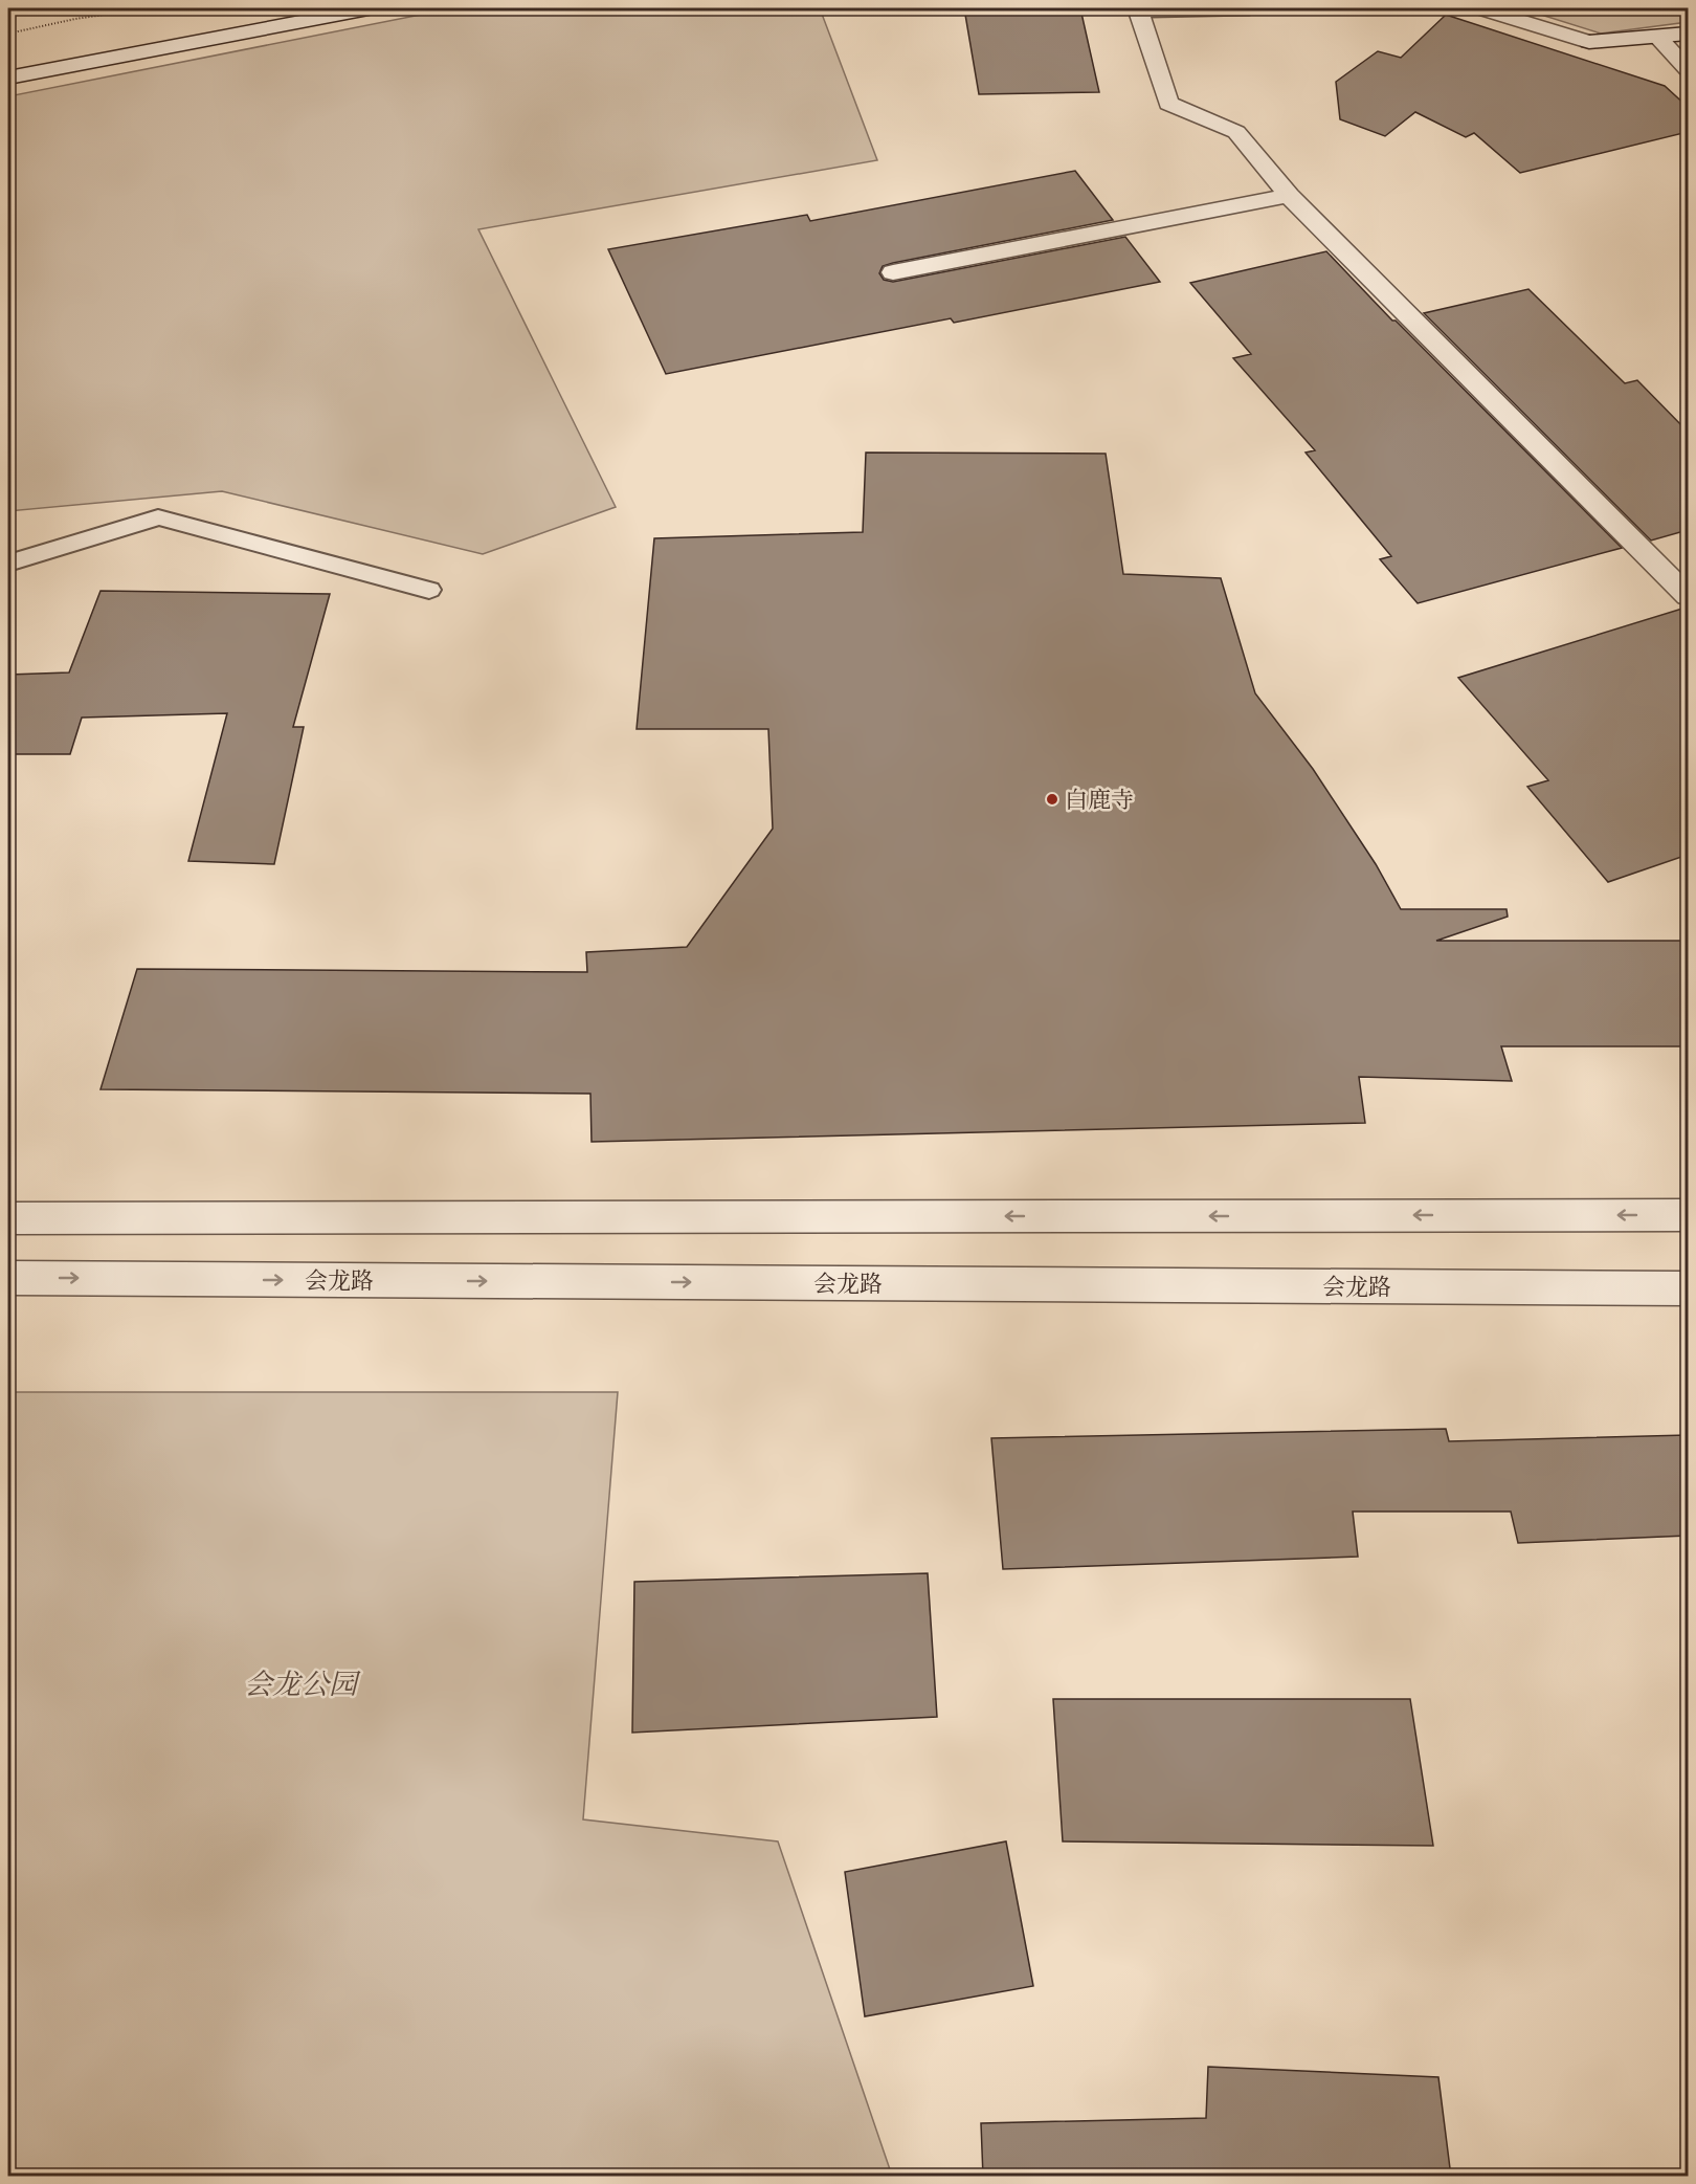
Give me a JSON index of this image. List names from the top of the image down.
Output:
{
  "streets": {
    "street": ["会龙路"]
  },
  "parks": ["会龙公园"],
  "places": ["白鹿寺"]
}
